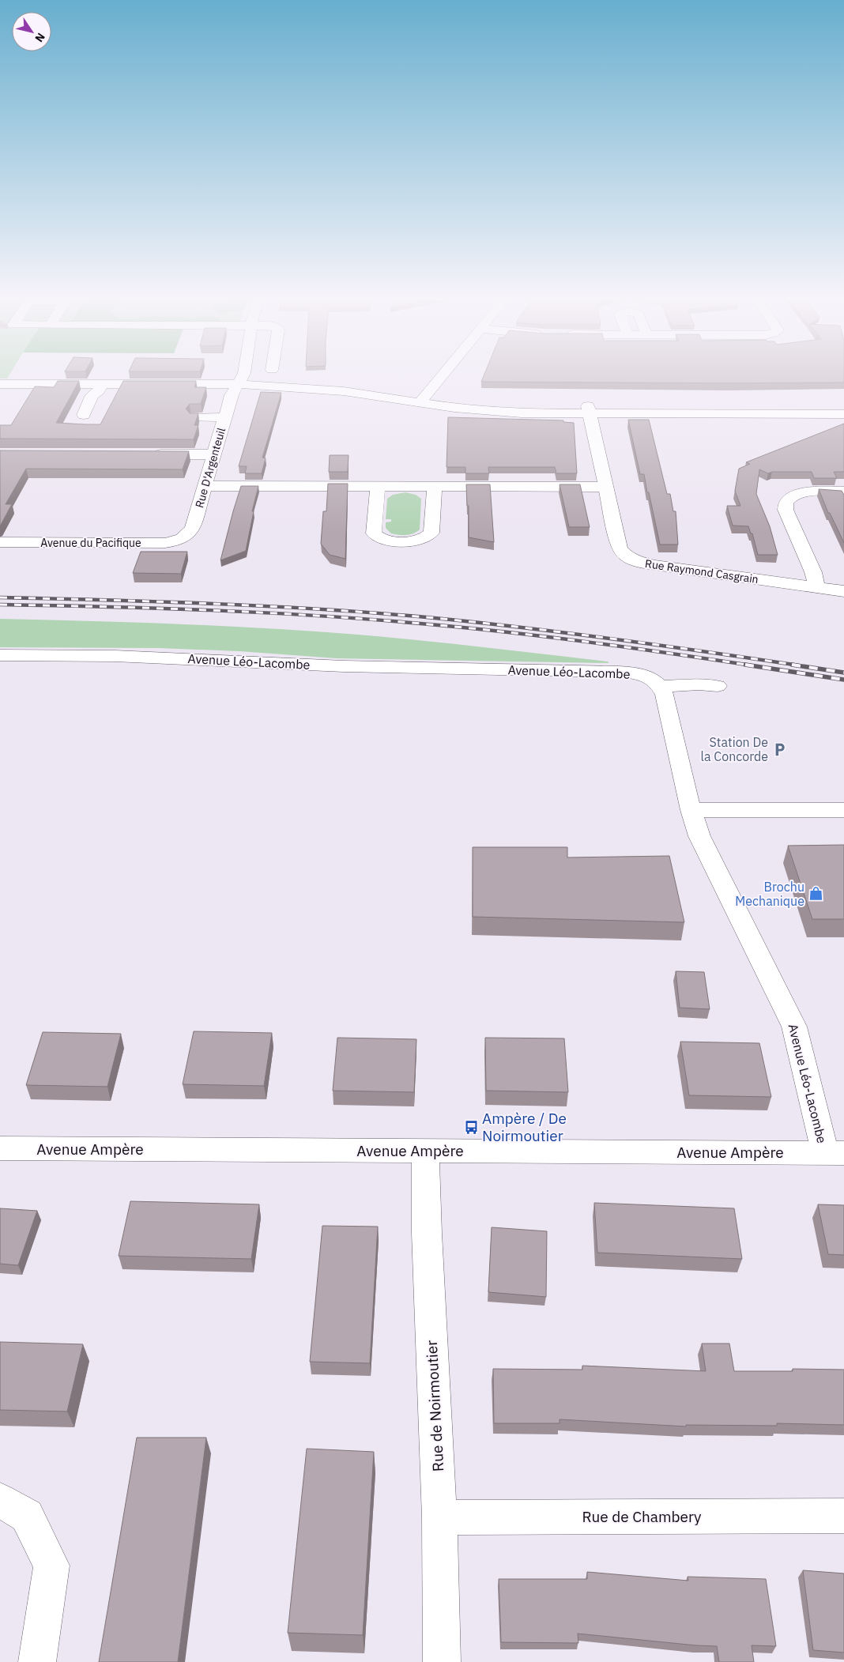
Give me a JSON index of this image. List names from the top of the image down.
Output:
{
  "streets": {
    "street": [
      "Rue D'Argenteuil",
      "Avenue du Pacifique",
      "Rue Raymond Casgrain",
      "Avenue Léo-Lacombe",
      "Avenue Ampère",
      "Rue de Noirmoutier",
      "Rue de Chambery"
    ]
  },
  "crossings": [
    ["Rue D'Argenteuil", "Avenue du Pacifique"],
    ["Avenue Léo-Lacombe", "Avenue Ampère"],
    ["Avenue Ampère", "Rue de Noirmoutier"],
    ["Rue de Noirmoutier", "Rue de Chambery"]
  ],
  "places": {
    "parking": ["Station De la Concorde"],
    "shop": ["Brochu Mechanique"],
    "bus stop": ["Ampère / De Noirmoutier"]
  },
  "north": "bottom right"
}
